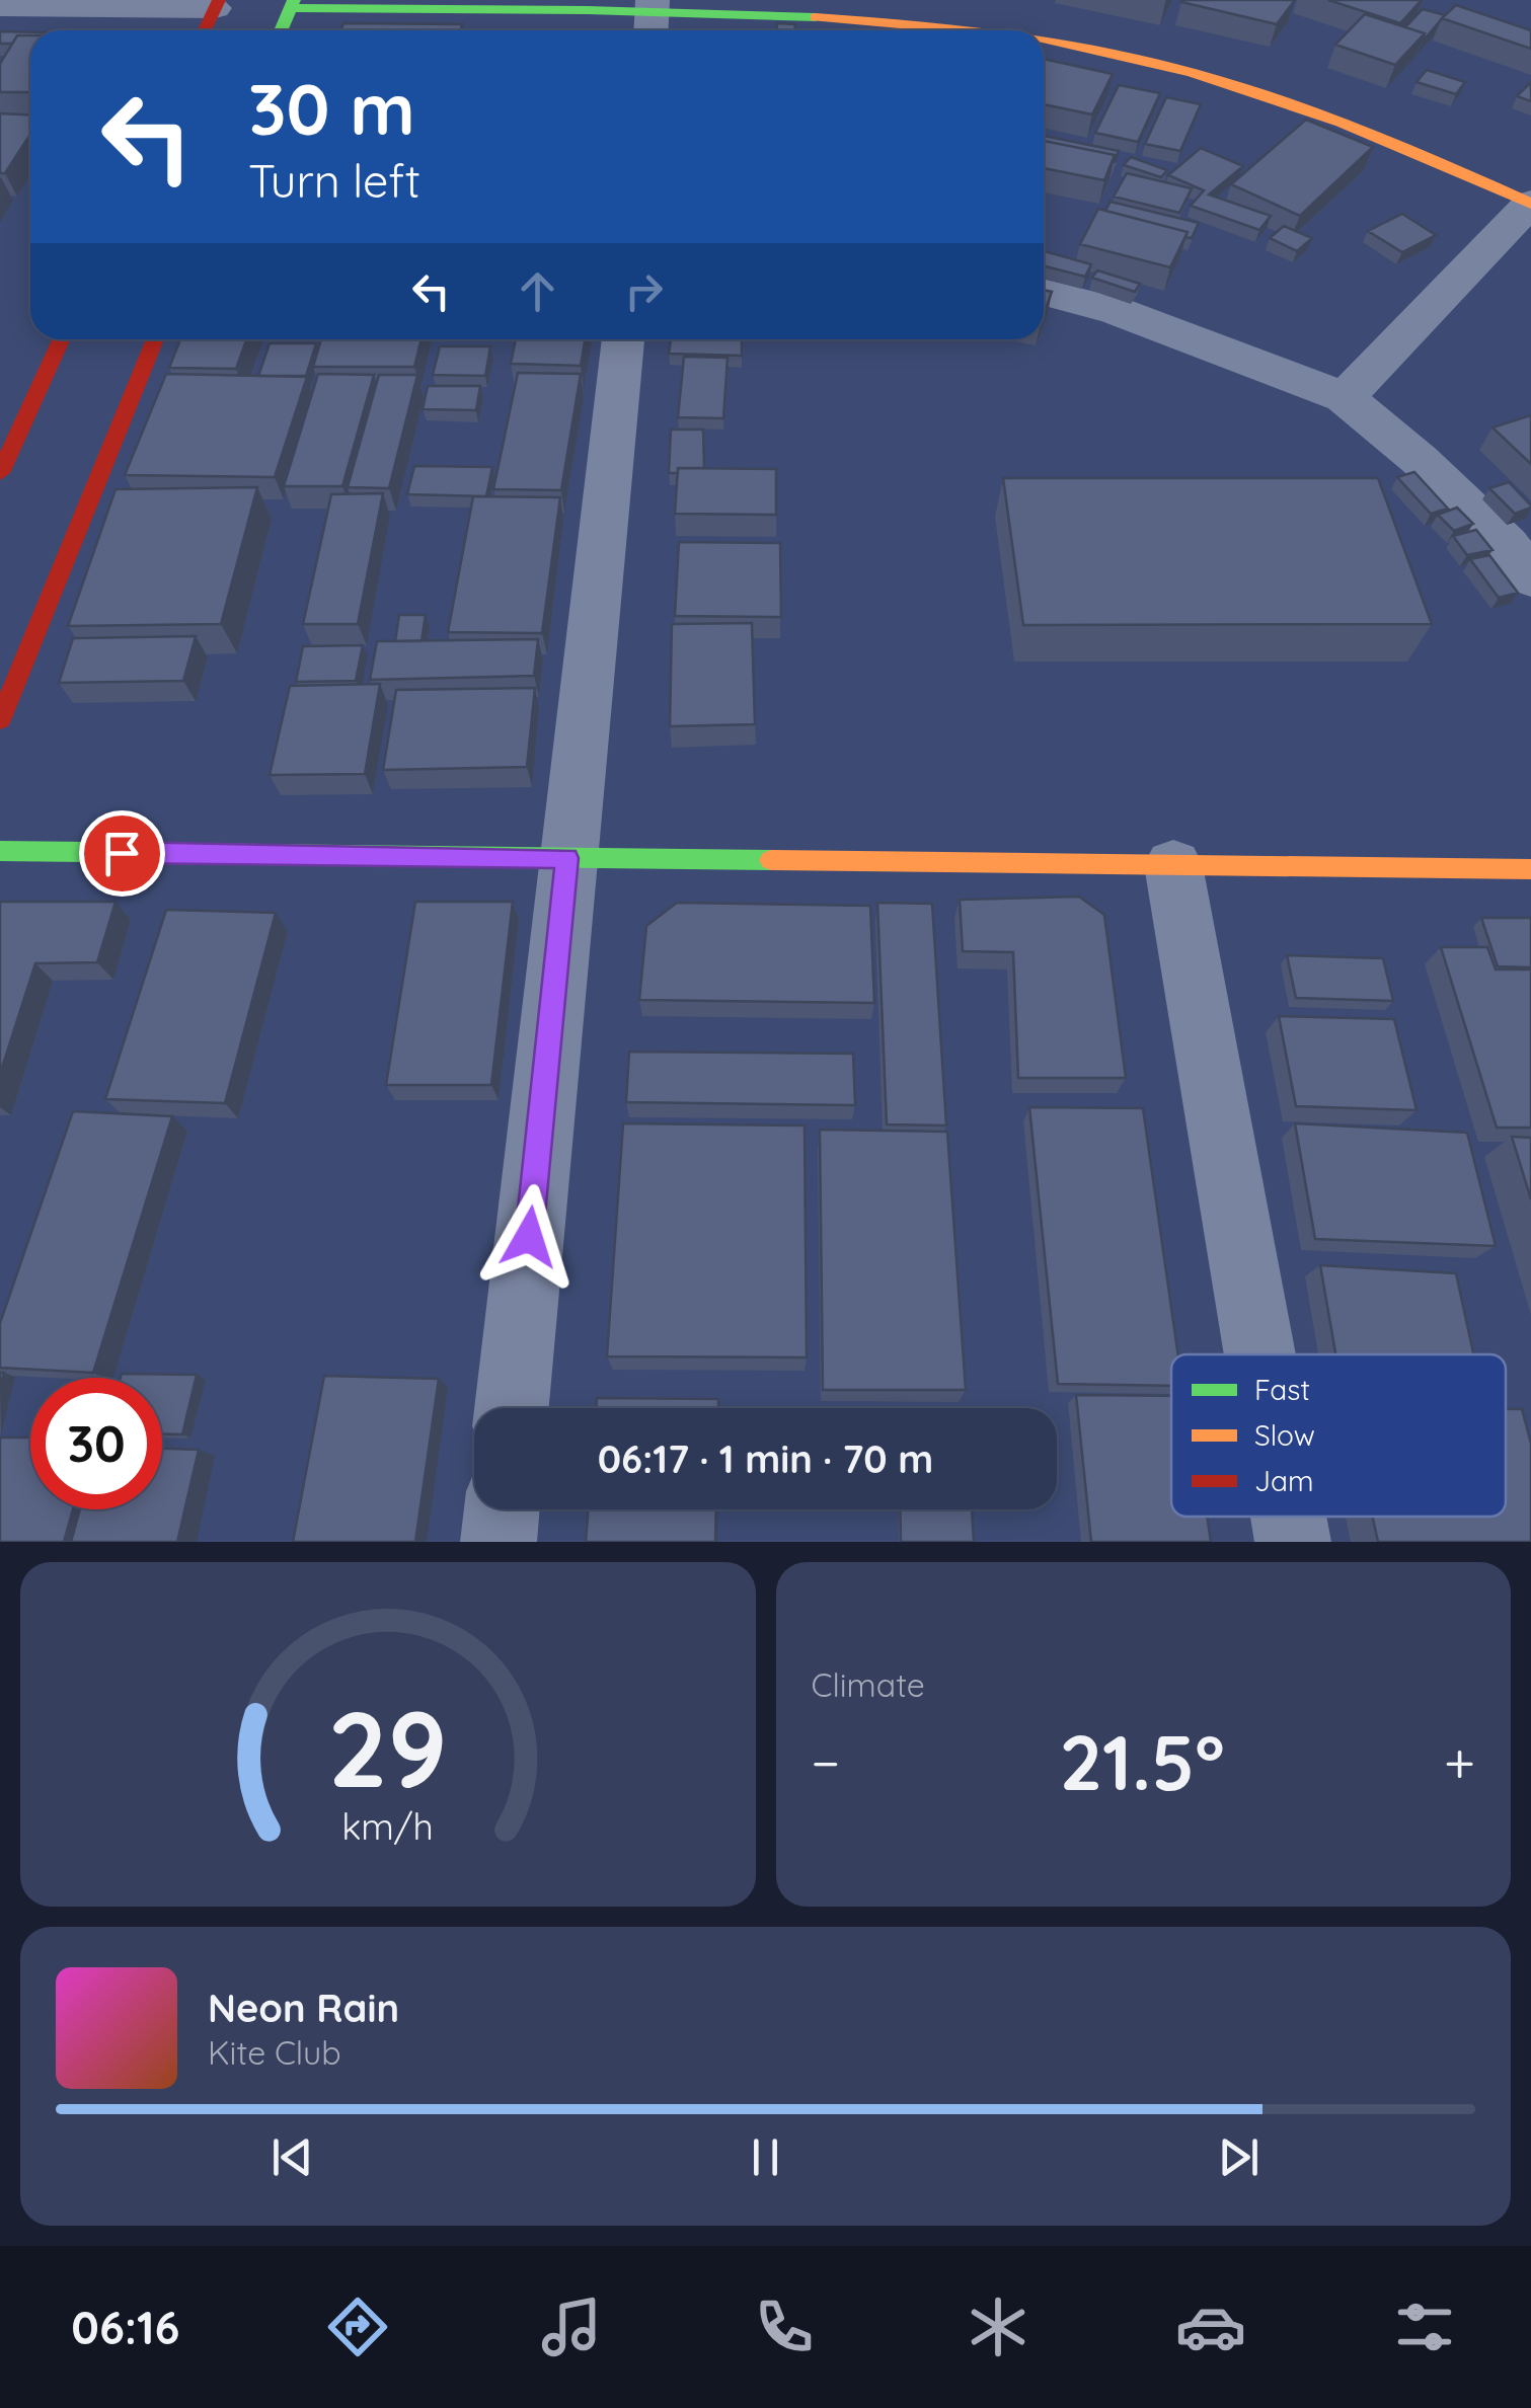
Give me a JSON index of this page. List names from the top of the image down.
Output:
{
  "legend": ["Fast", "Slow", "Jam"],
  "page": {
    "turn": ["30 m", "Turn left"],
    "limit": "30",
    "trip": "06:17 · 1 min · 70 m",
    "tile": "Climate",
    "heat": ["−", "21.5°", "+"],
    "song": ["Neon Rain", "Kite Club"],
    "tabs": "06:16",
    "gauge": ["29", "km/h"]
  }
}
